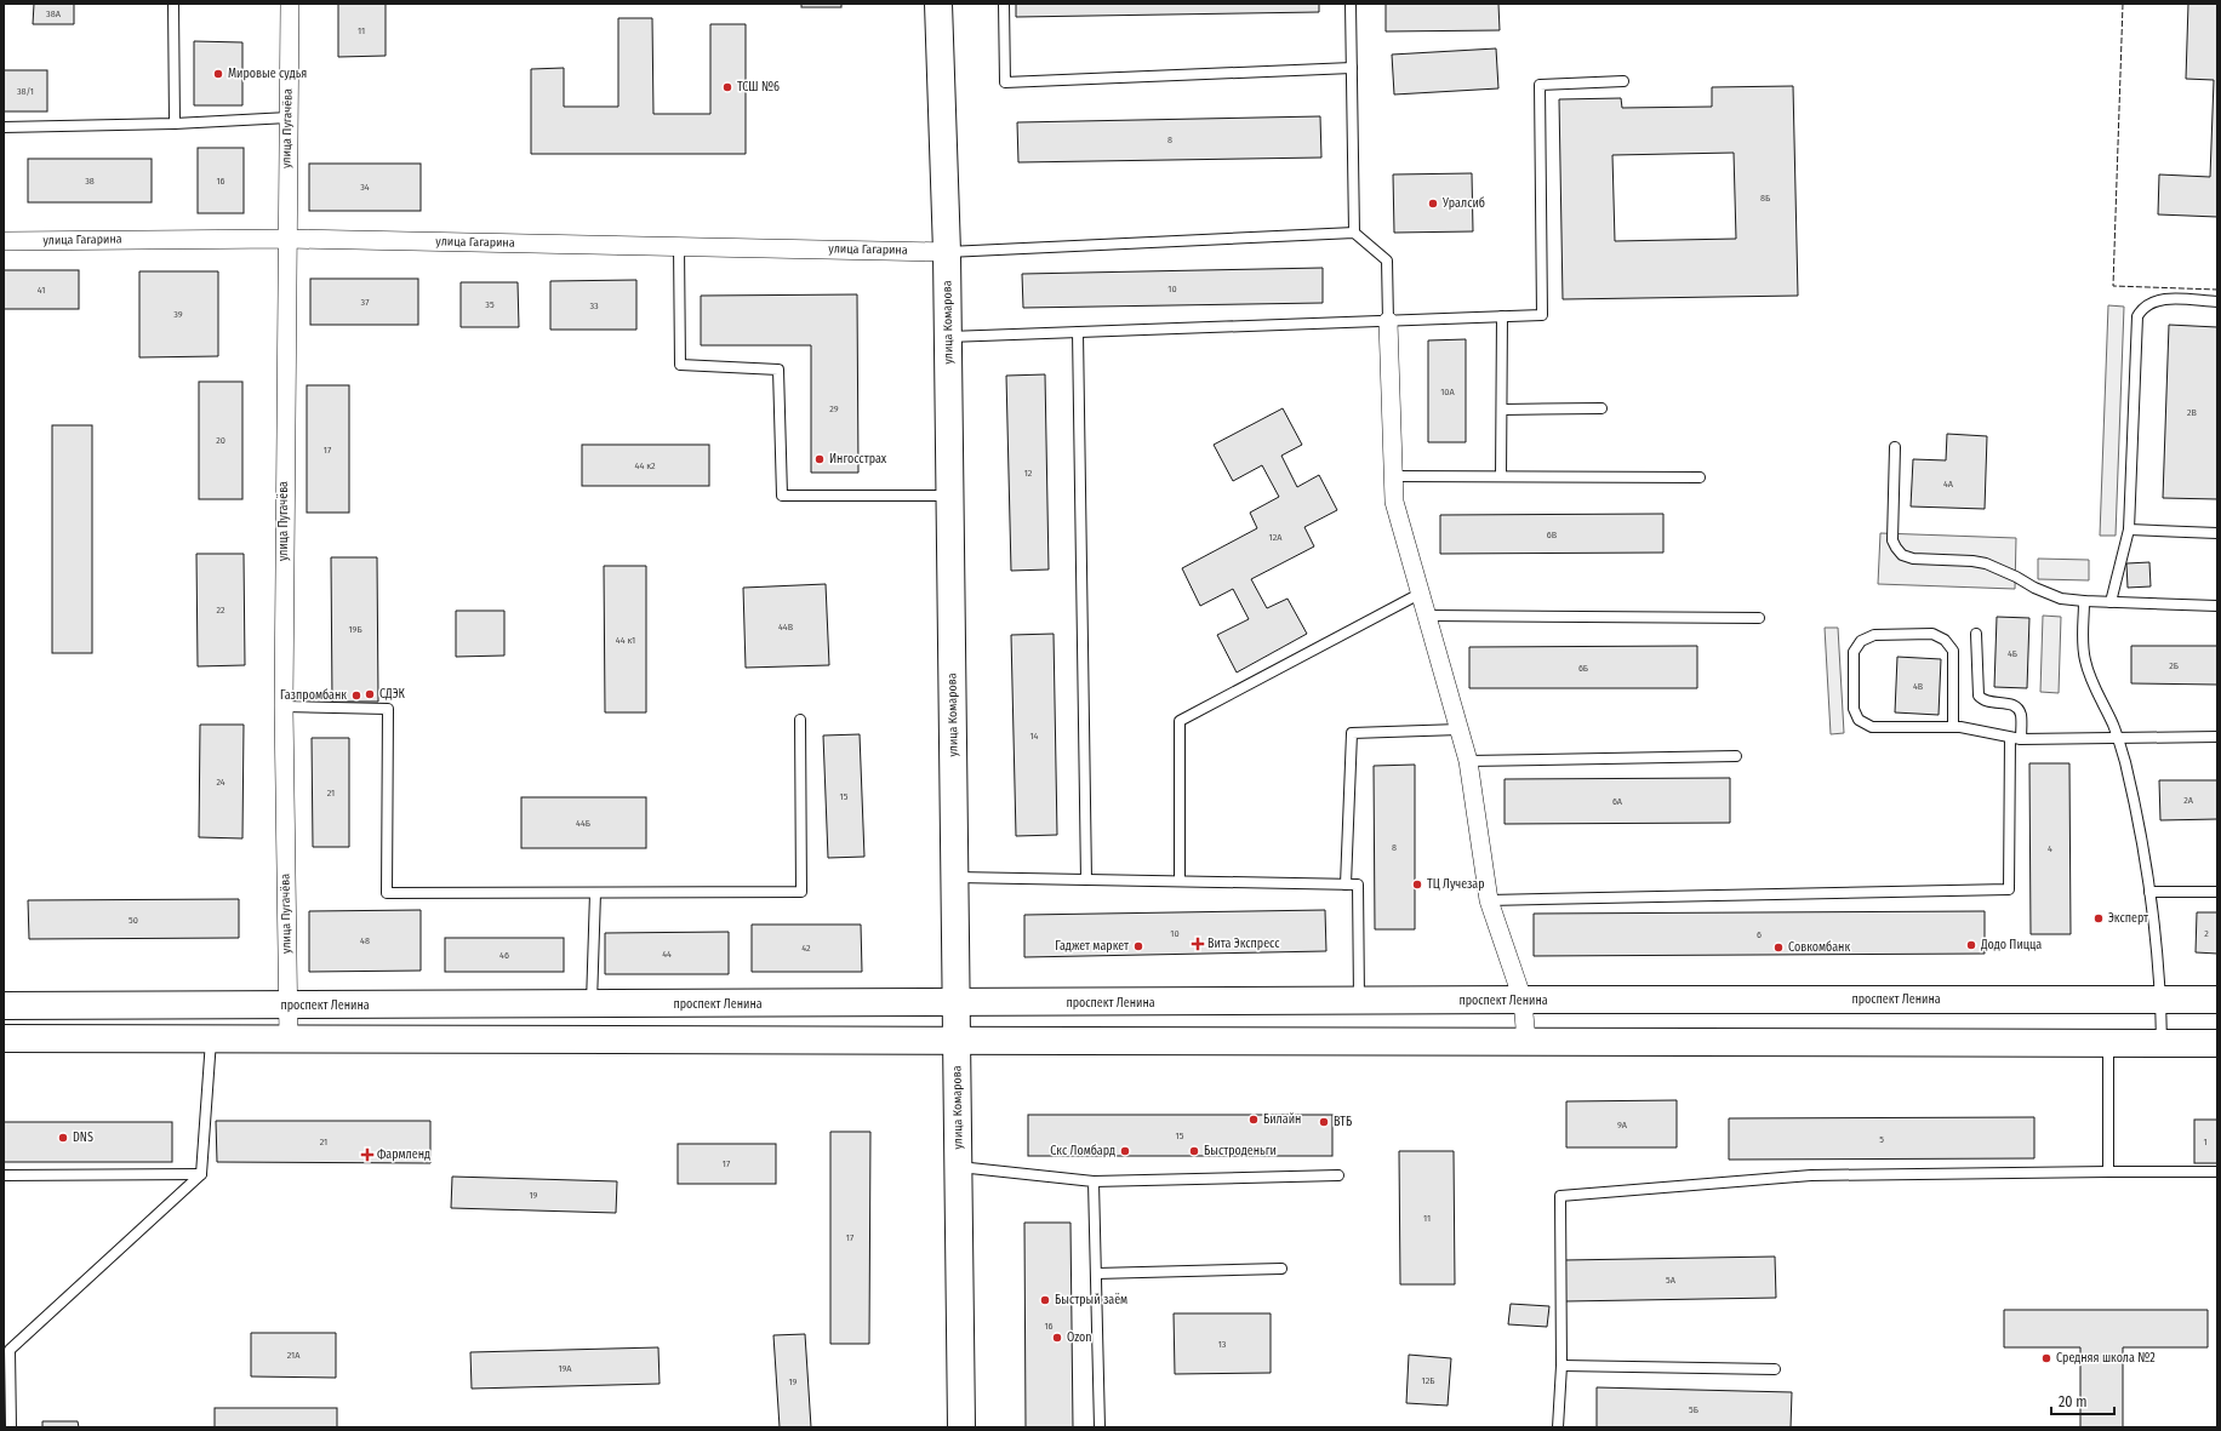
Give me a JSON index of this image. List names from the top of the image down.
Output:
{
  "streets": {
    "street": [
      "улица Пугачёва",
      "улица Гагарина",
      "улица Комарова",
      "проспект Ленина"
    ]
  },
  "crossings": [
    ["улица Пугачёва", "улица Гагарина"],
    ["улица Пугачёва", "проспект Ленина"],
    ["улица Гагарина", "улица Комарова"],
    ["улица Комарова", "проспект Ленина"]
  ],
  "places": {
    "other": [
      "Мировые судья",
      "ТСШ №6",
      "Уралсиб",
      "Ингосстрах",
      "СДЭК",
      "Газпромбанк",
      "ТЦ Лучезар",
      "Эксперт",
      "Додо Пицца",
      "Гаджет маркет",
      "Совкомбанк",
      "Билайн",
      "ВТБ",
      "DNS",
      "Скс Ломбард",
      "Быстроденьги",
      "Быстрый заём",
      "Ozon",
      "Средняя школа №2"
    ],
    "health": ["Вита Экспресс", "Фармленд"]
  },
  "house_numbers": [
    "38А",
    "11",
    "38/1",
    "8",
    "38",
    "16",
    "34",
    "8Б",
    "10",
    "41",
    "37",
    "35",
    "33",
    "39",
    "10А",
    "29",
    "2В",
    "20",
    "17",
    "44 к2",
    "12",
    "4А",
    "6В",
    "12А",
    "22",
    "44В",
    "19Б",
    "44 к1",
    "4Б",
    "2Б",
    "6Б",
    "4В",
    "14",
    "24",
    "21",
    "15",
    "2А",
    "6А",
    "44Б",
    "8",
    "4",
    "50",
    "10",
    "2",
    "6",
    "48",
    "42",
    "44",
    "46",
    "9А",
    "15",
    "5",
    "21",
    "1",
    "17",
    "19",
    "11",
    "17",
    "5А",
    "16",
    "13",
    "21А",
    "19А",
    "12Б",
    "19",
    "5Б"
  ],
  "scale_bar": "20 m"
}
